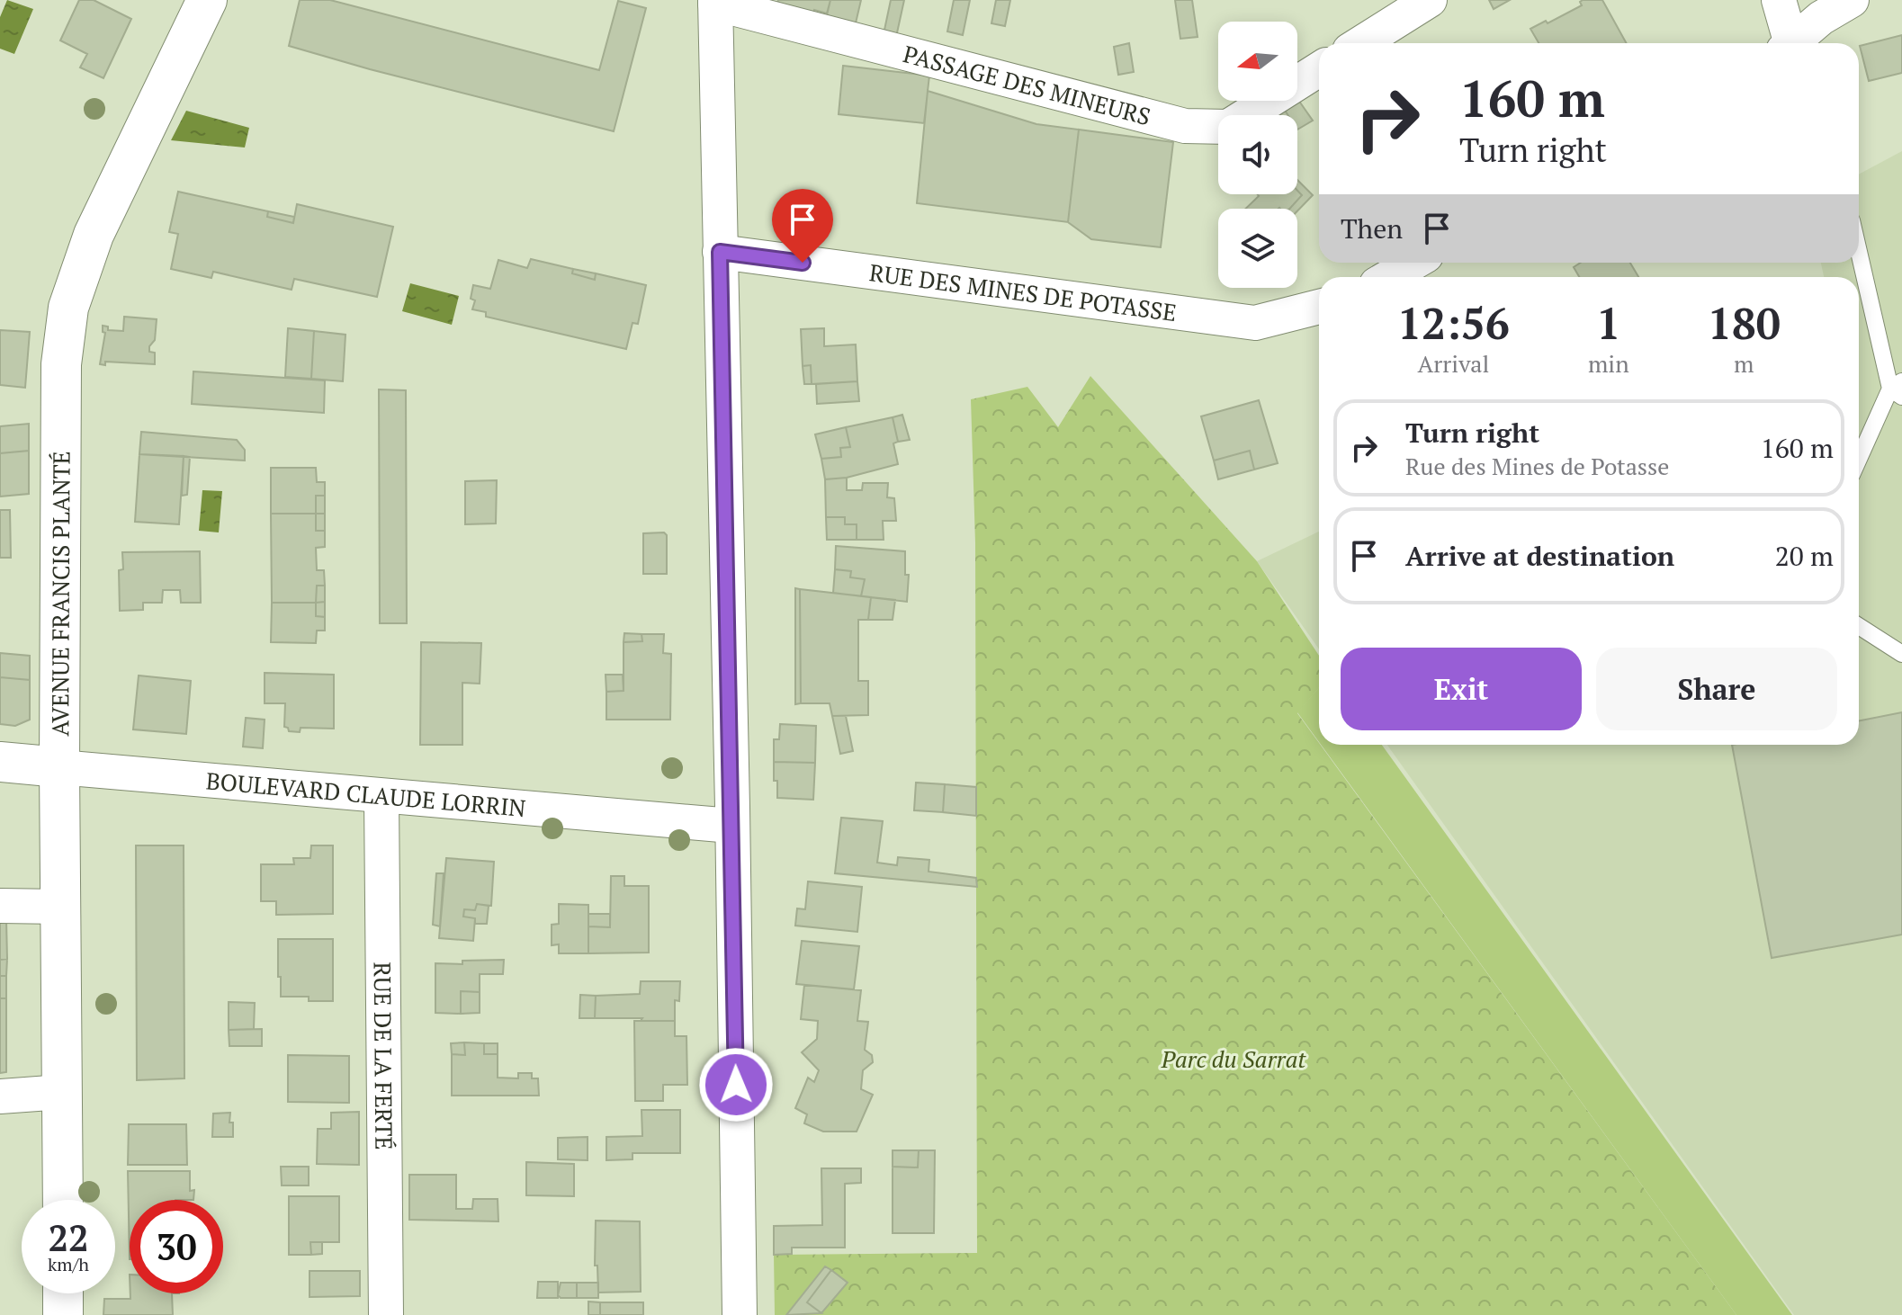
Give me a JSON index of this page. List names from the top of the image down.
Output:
{
  "streets": {
    "street": [
      "PASSAGE DES MINEURS",
      "RUE DES MINES DE POTASSE",
      "AVENUE FRANCIS PLANTÉ",
      "BOULEVARD CLAUDE LORRIN",
      "RUE DE LA FERTÉ"
    ]
  },
  "crossings": [
    ["AVENUE FRANCIS PLANTÉ", "BOULEVARD CLAUDE LORRIN"],
    ["BOULEVARD CLAUDE LORRIN", "RUE DE LA FERTÉ"]
  ],
  "parks": ["Parc du Sarrat"],
  "north": "left",
  "page": {
    "turn": ["160 m", "Turn right"],
    "then": "Then",
    "eta": [
      "12:56",
      "Arrival",
      "1",
      "min",
      "180",
      "m"
    ],
    "list": [
      {
        "name": "Turn right",
        "note": "Rue des Mines de Potasse",
        "value": "160 m"
      },
      {
        "name": "Arrive at destination",
        "value": "20 m"
      }
    ],
    "buttons": ["Exit", "Share"],
    "speed": "22 km/h",
    "limit": "30"
  }
}
